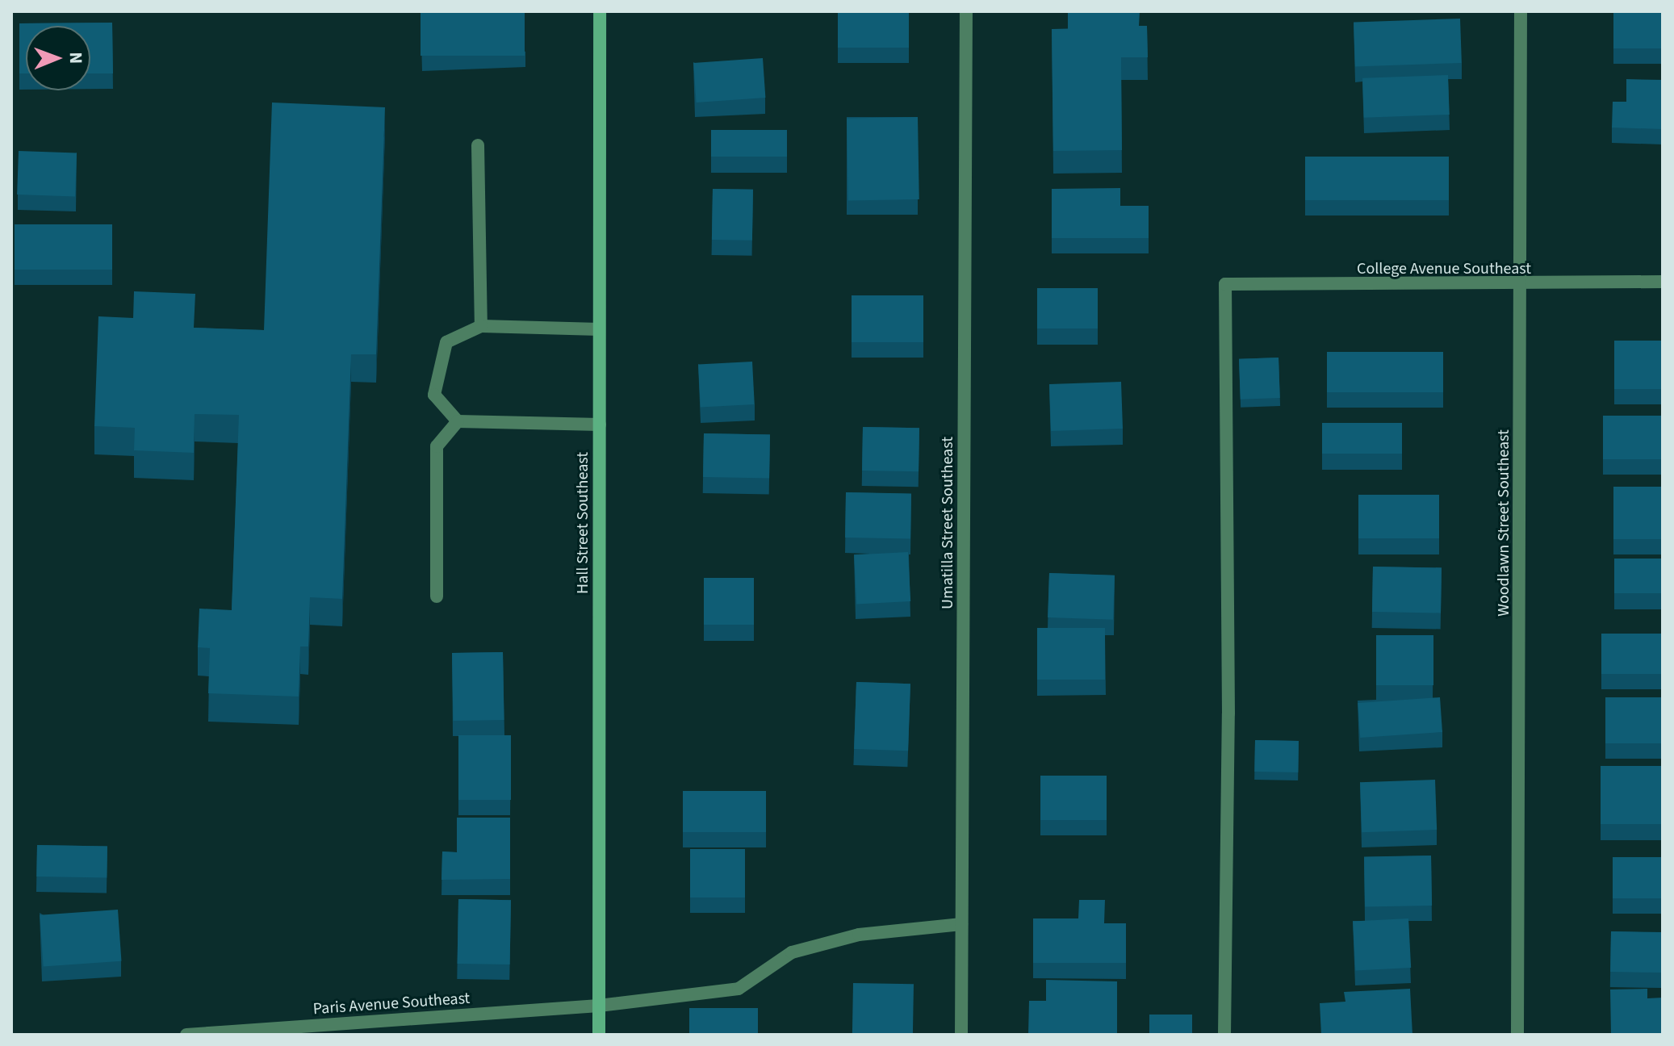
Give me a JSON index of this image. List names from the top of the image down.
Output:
{
  "streets": {
    "main road": ["Hall Street Southeast"],
    "street": [
      "College Avenue Southeast",
      "Umatilla Street Southeast",
      "Woodlawn Street Southeast",
      "Paris Avenue Southeast"
    ]
  },
  "crossings": [
    ["College Avenue Southeast", "Woodlawn Street Southeast"],
    ["Hall Street Southeast", "Paris Avenue Southeast"],
    ["Umatilla Street Southeast", "Paris Avenue Southeast"]
  ],
  "north": "right"
}
